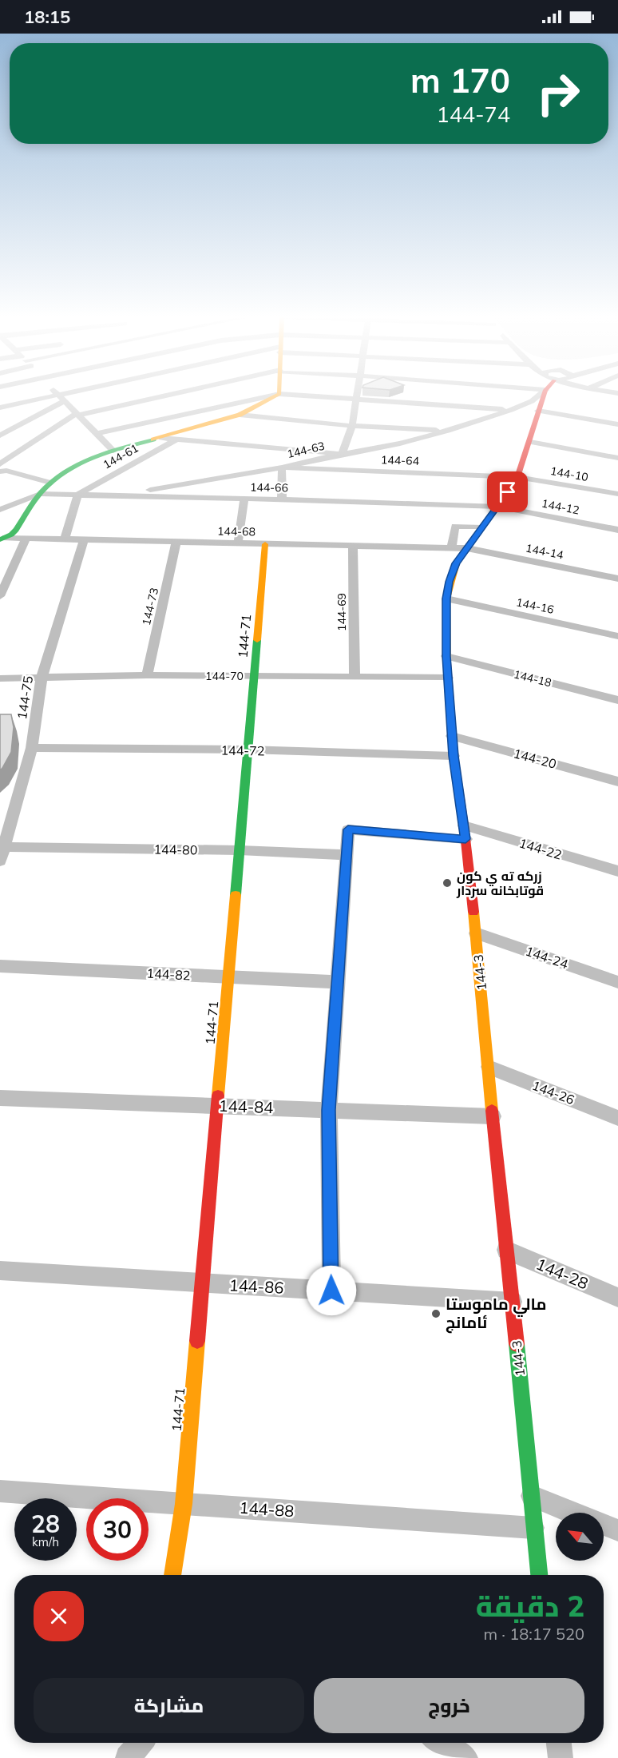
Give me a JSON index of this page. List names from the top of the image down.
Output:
{
  "streets": {
    "street": [
      "144-63",
      "144-61",
      "144-64",
      "144-10",
      "144-66",
      "144-12",
      "144-68",
      "144-14",
      "144-16",
      "144-73",
      "144-69",
      "144-71",
      "144-70",
      "144-18",
      "144-75",
      "144-72",
      "144-20",
      "144-22",
      "144-80",
      "144-24",
      "144-3",
      "144-82",
      "144-26",
      "144-84",
      "144-28",
      "144-86",
      "144-88"
    ]
  },
  "crossings": [
    ["144-63", "144-64"],
    ["144-63", "144-66"],
    ["144-61", "144-66"],
    ["144-64", "144-10"],
    ["144-64", "144-3"],
    ["144-10", "144-3"],
    ["144-66", "144-12"],
    ["144-66", "144-3"],
    ["144-12", "144-3"],
    ["144-68", "144-14"],
    ["144-68", "144-73"],
    ["144-68", "144-69"],
    ["144-68", "144-71"],
    ["144-68", "144-75"],
    ["144-68", "144-3"],
    ["144-14", "144-3"],
    ["144-16", "144-3"],
    ["144-73", "144-70"],
    ["144-69", "144-70"],
    ["144-71", "144-70"],
    ["144-71", "144-72"],
    ["144-71", "144-80"],
    ["144-71", "144-82"],
    ["144-71", "144-84"],
    ["144-71", "144-86"],
    ["144-71", "144-88"],
    ["144-70", "144-75"],
    ["144-70", "144-3"],
    ["144-18", "144-3"],
    ["144-75", "144-72"],
    ["144-75", "144-80"],
    ["144-72", "144-3"],
    ["144-20", "144-3"],
    ["144-22", "144-80"],
    ["144-22", "144-3"],
    ["144-24", "144-3"],
    ["144-3", "144-26"],
    ["144-3", "144-84"],
    ["144-3", "144-28"],
    ["144-3", "144-86"],
    ["144-3", "144-88"]
  ],
  "places": ["زركه ته ي كون قوتابخانه سردار", "مالي ماموستا ئامانج"],
  "north": "top left",
  "page": {
    "status": "18:15",
    "turn": ["170 m", "144-74"],
    "speed": "28 km/h",
    "limit": "30",
    "heading": ["2 دقيقة", "520 m · 18:17"],
    "buttons": ["خروج", "مشاركة"]
  }
}
